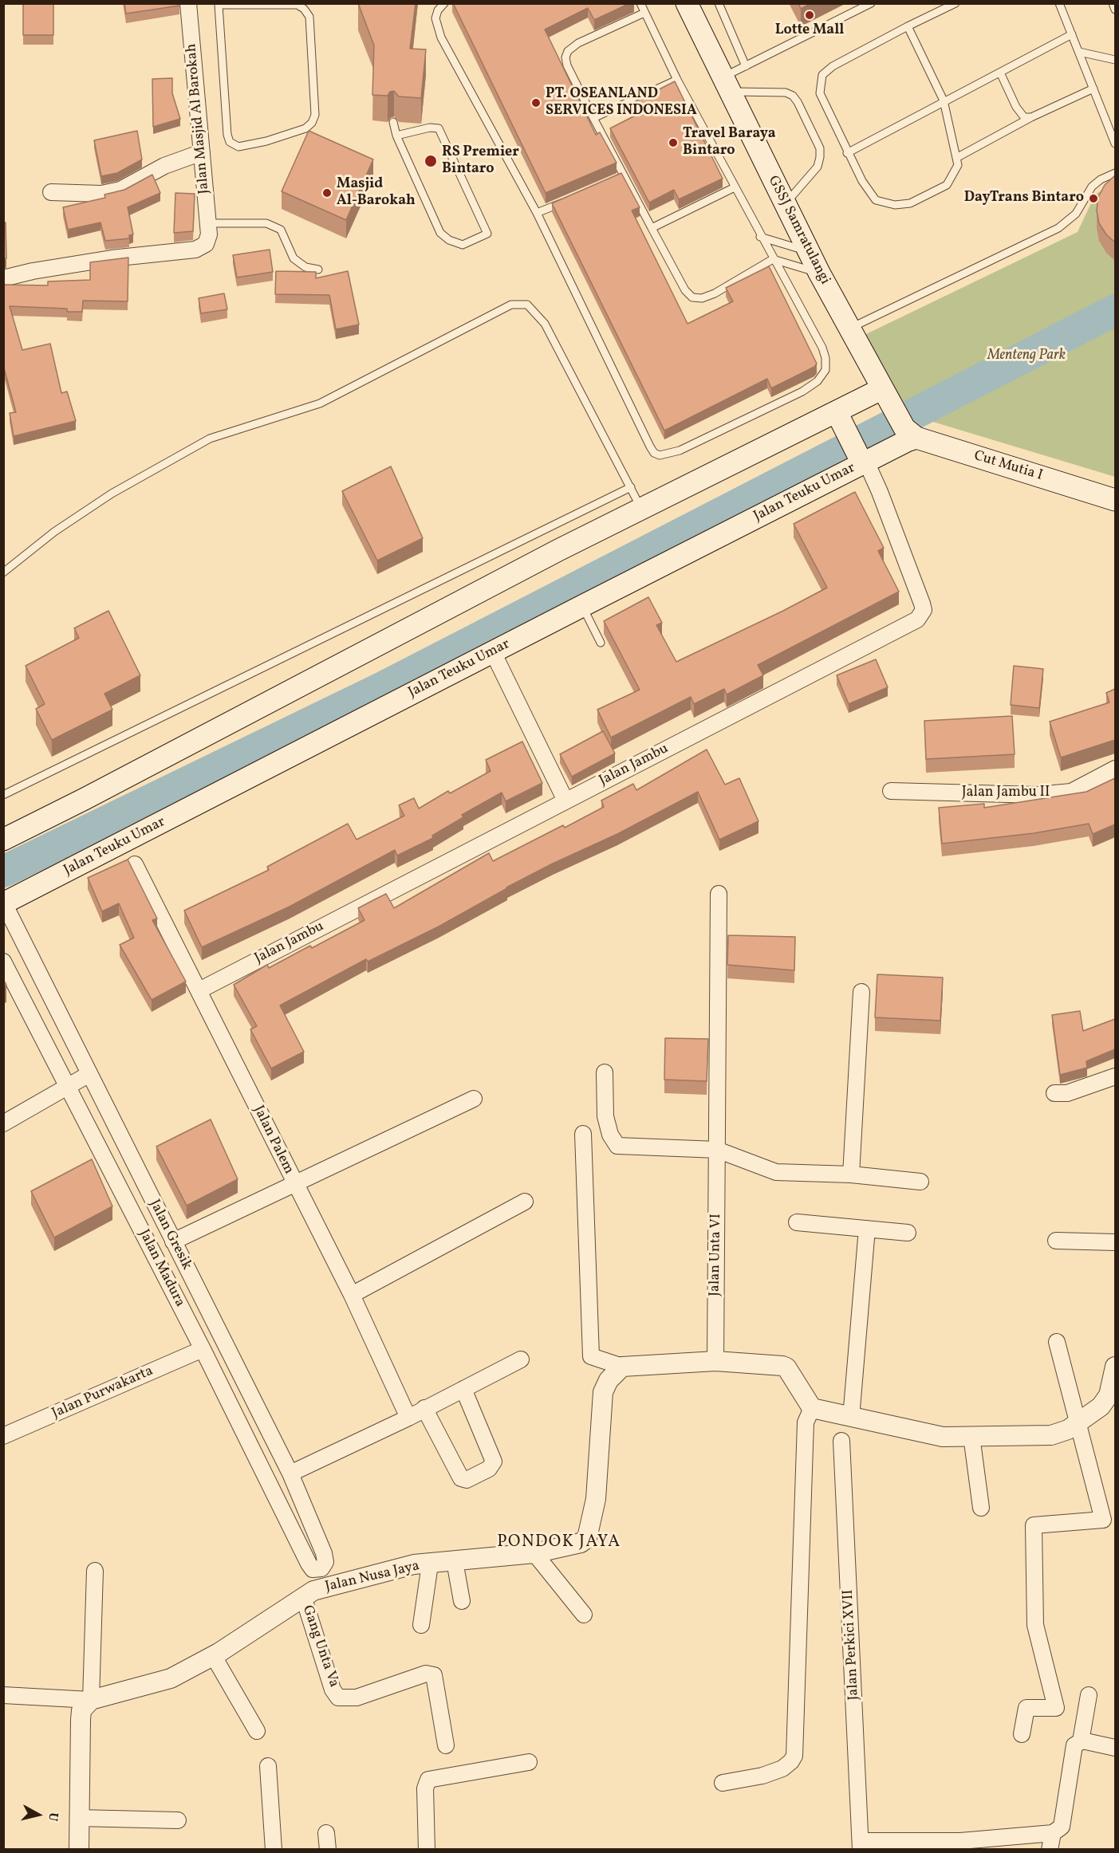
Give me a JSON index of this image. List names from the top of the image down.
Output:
{
  "streets": {
    "main road": ["GSSJ Samratulangi", "Cut Mutia I", "Jalan Teuku Umar"],
    "street": [
      "Jalan Masjid Al Barokah",
      "Jalan Jambu",
      "Jalan Jambu II",
      "Jalan Palem",
      "Jalan Gresik",
      "Jalan Unta VI",
      "Jalan Madura",
      "Jalan Purwakarta",
      "Jalan Nusa Jaya",
      "Jalan Perkici XVII",
      "Gang Unta Va"
    ]
  },
  "crossings": [
    ["GSSJ Samratulangi", "Cut Mutia I"],
    ["GSSJ Samratulangi", "Jalan Teuku Umar"],
    ["Cut Mutia I", "Jalan Teuku Umar"],
    ["Jalan Teuku Umar", "Jalan Jambu"],
    ["Jalan Teuku Umar", "Jalan Gresik"],
    ["Jalan Jambu", "Jalan Palem"],
    ["Jalan Gresik", "Jalan Madura"],
    ["Jalan Madura", "Jalan Purwakarta"],
    ["Jalan Nusa Jaya", "Gang Unta Va"]
  ],
  "districts": ["PONDOK JAYA"],
  "parks": ["Menteng Park"],
  "places": [
    "Lotte Mall",
    "PT. OSEANLAND SERVICES INDONESIA",
    "Travel Baraya Bintaro",
    "RS Premier Bintaro",
    "Masjid Al-Barokah",
    "DayTrans Bintaro"
  ],
  "north": "right"
}
